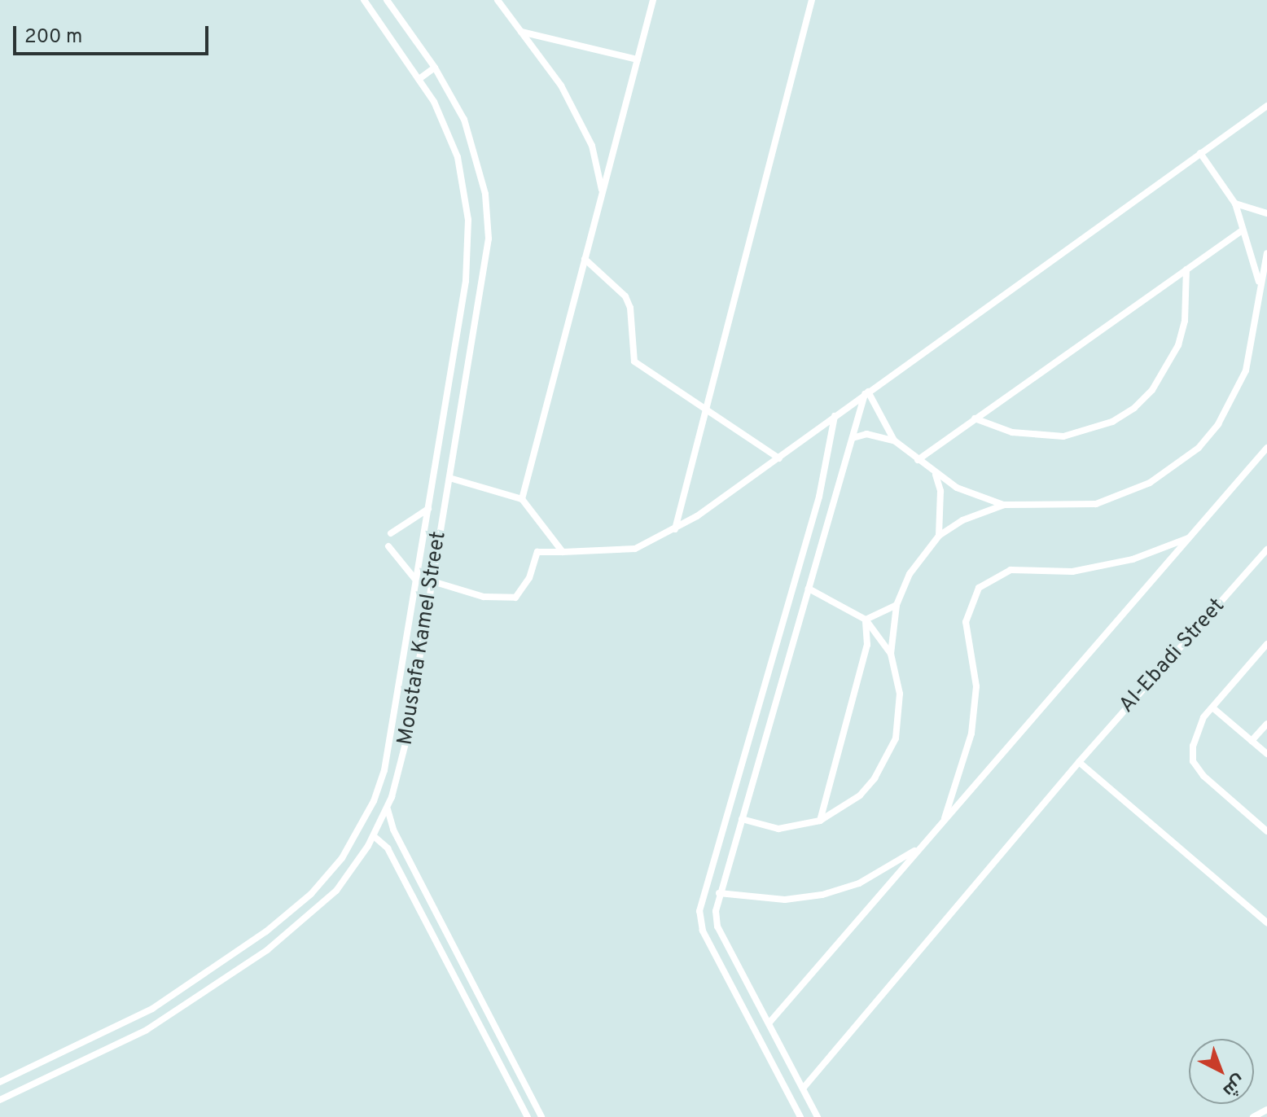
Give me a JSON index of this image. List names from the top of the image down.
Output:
{
  "streets": {
    "street": ["Moustafa Kamel Street", "Al-Ebadi Street"]
  },
  "scale_bar": "200 m",
  "north": "bottom right"
}
